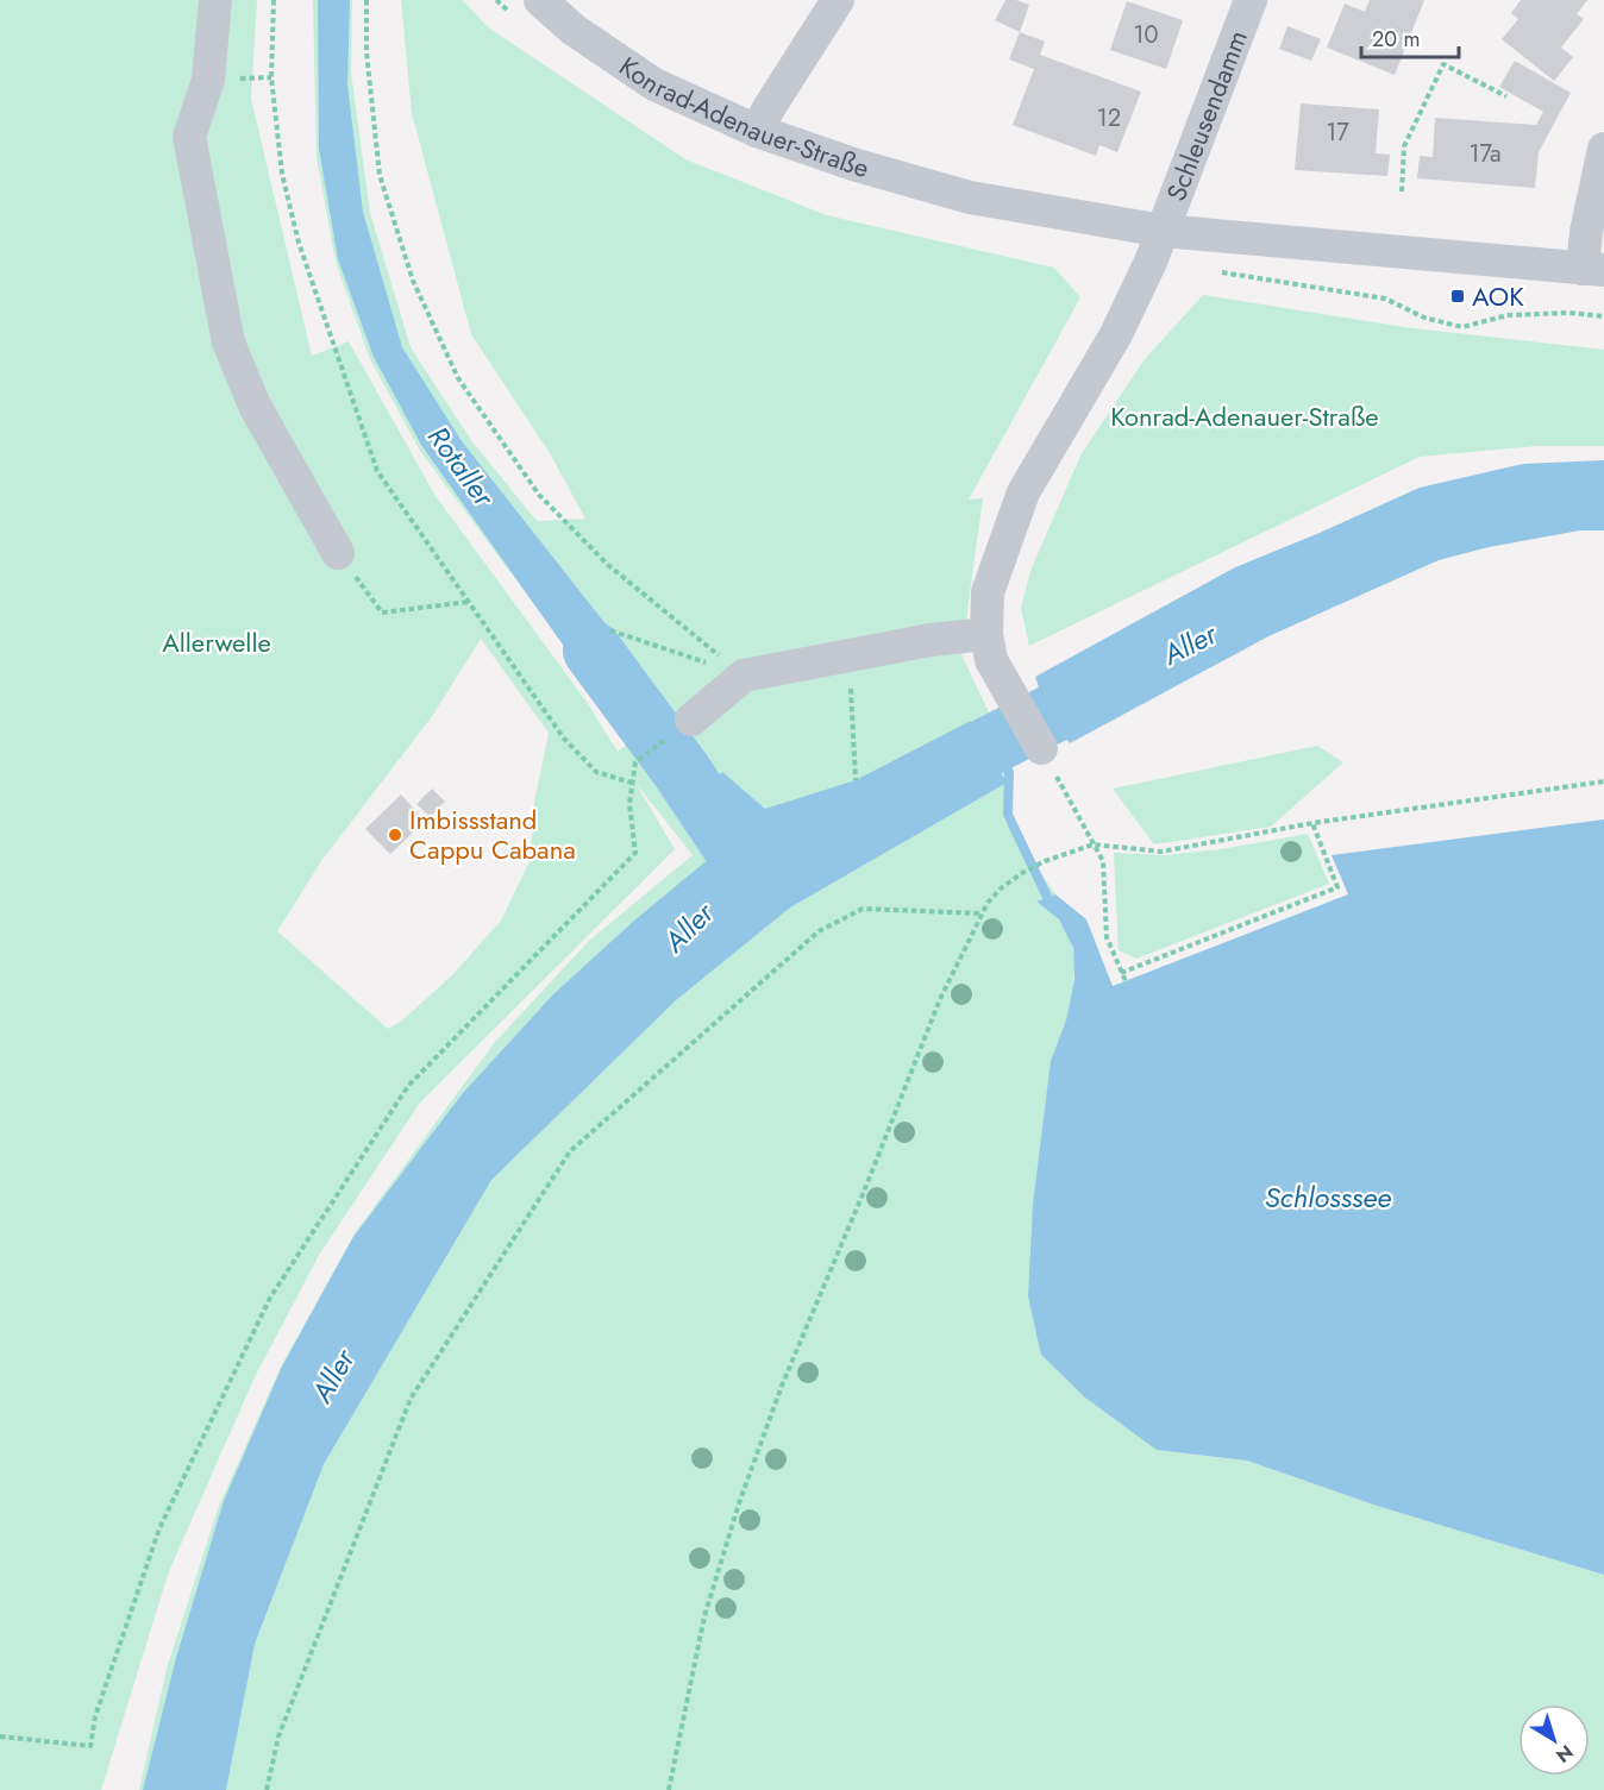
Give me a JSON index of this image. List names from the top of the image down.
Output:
{
  "streets": {
    "street": ["Konrad-Adenauer-Straße", "Schleusendamm"]
  },
  "crossings": [
    ["Konrad-Adenauer-Straße", "Schleusendamm"]
  ],
  "water": ["Rotaller", "Aller", "Schlosssee"],
  "parks": ["Konrad-Adenauer-Straße", "Allerwelle"],
  "places": {
    "transit": ["AOK"],
    "other": ["Imbissstand Cappu Cabana"]
  },
  "house_numbers": [
    "10",
    "12",
    "17",
    "17a"
  ],
  "scale_bar": "20 m",
  "north": "bottom right"
}
